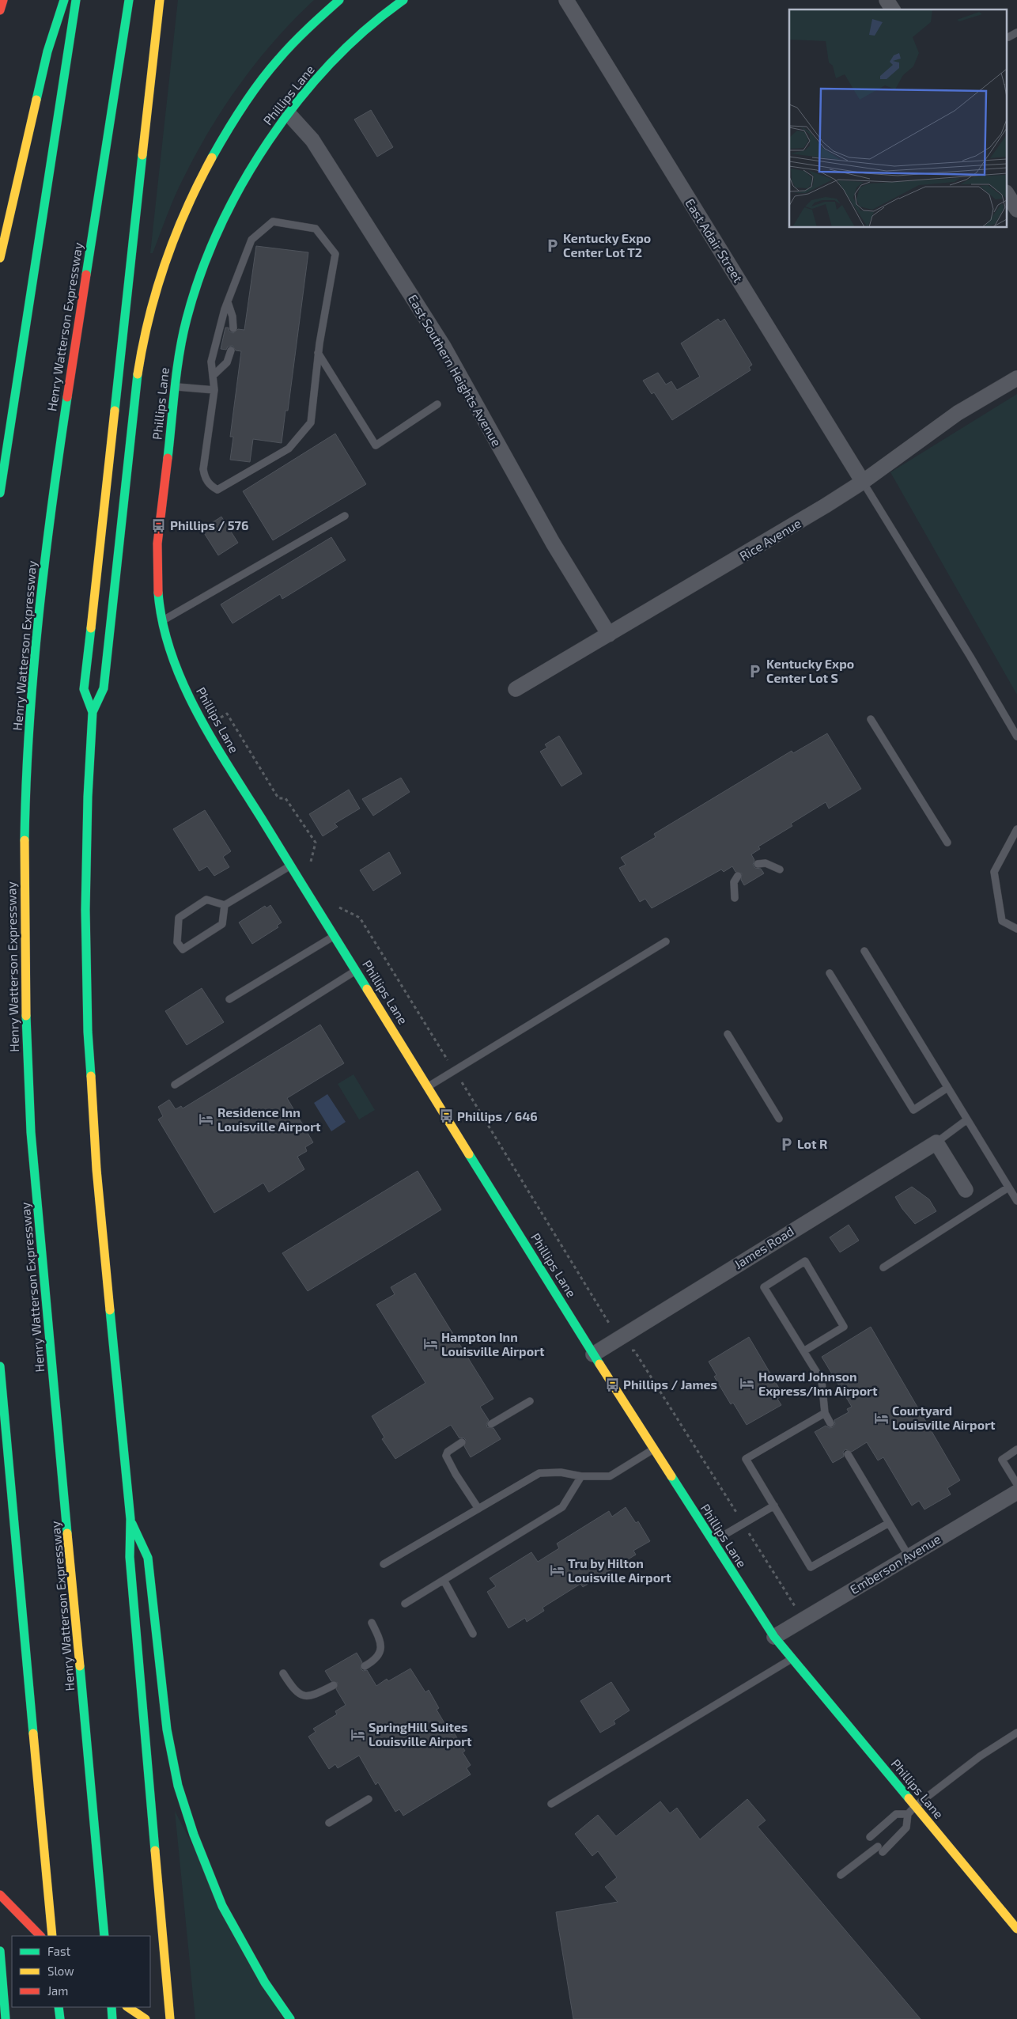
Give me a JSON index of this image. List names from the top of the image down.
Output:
{
  "streets": {
    "main road": ["Phillips Lane", "Henry Watterson Expressway"],
    "street": [
      "East Adair Street",
      "East Southern Heights Avenue",
      "Rice Avenue",
      "James Road",
      "Emberson Avenue"
    ]
  },
  "crossings": [
    ["Phillips Lane", "East Southern Heights Avenue"],
    ["Phillips Lane", "James Road"],
    ["Phillips Lane", "Emberson Avenue"],
    ["East Adair Street", "Rice Avenue"],
    ["East Southern Heights Avenue", "Rice Avenue"]
  ],
  "places": {
    "parking": ["Kentucky Expo Center Lot T2", "Kentucky Expo Center Lot S", "Lot R"],
    "bus stop": ["Phillips / 576", "Phillips / 646", "Phillips / James"],
    "hotel": [
      "Residence Inn Louisville Airport",
      "Hampton Inn Louisville Airport",
      "Howard Johnson Express/Inn Airport",
      "Courtyard Louisville Airport",
      "Tru by Hilton Louisville Airport",
      "SpringHill Suites Louisville Airport"
    ]
  },
  "legend": ["Fast", "Slow", "Jam"]
}
